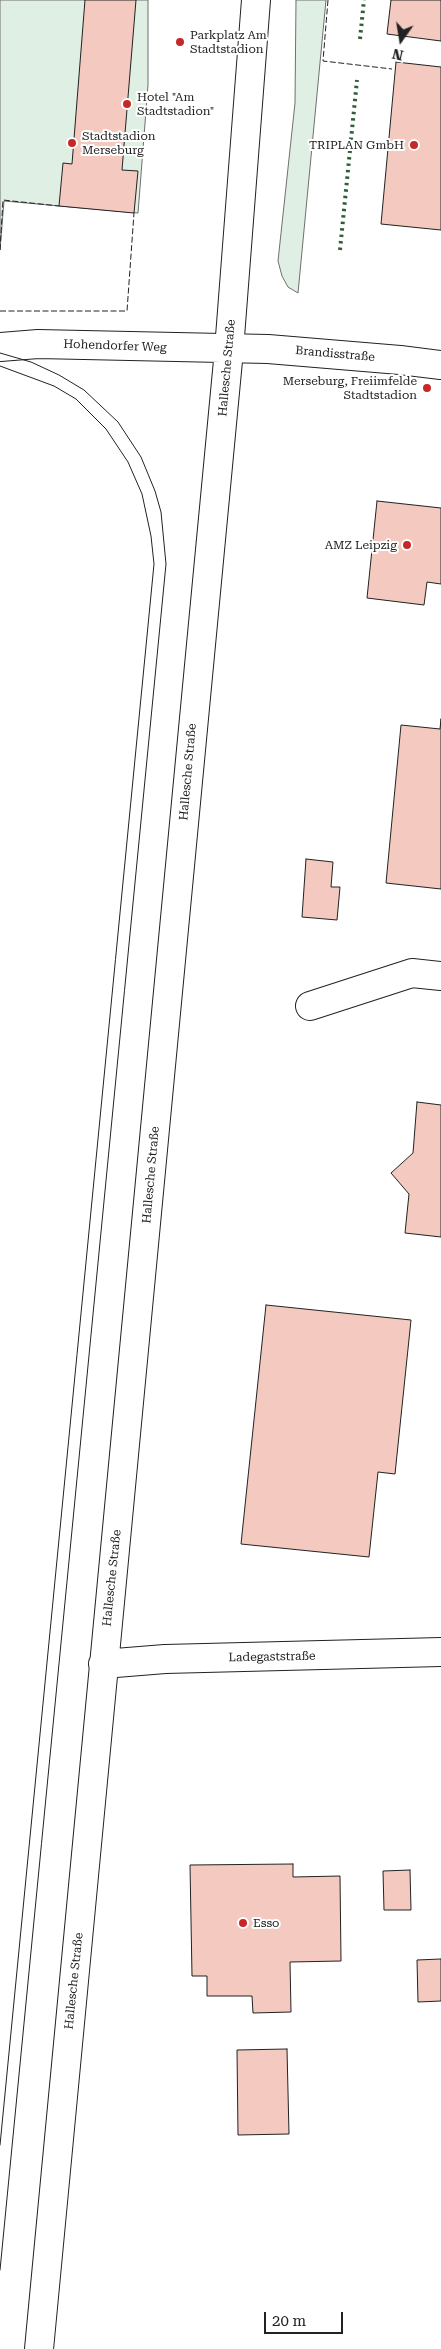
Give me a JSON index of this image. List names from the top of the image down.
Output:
{
  "streets": {
    "street": [
      "Hohendorfer Weg",
      "Brandisstraße",
      "Hallesche Straße",
      "Ladegaststraße"
    ]
  },
  "crossings": [
    ["Hohendorfer Weg", "Brandisstraße"],
    ["Hohendorfer Weg", "Hallesche Straße"],
    ["Brandisstraße", "Hallesche Straße"],
    ["Hallesche Straße", "Ladegaststraße"]
  ],
  "places": [
    "Parkplatz Am Stadtstadion",
    "Hotel \"Am Stadtstadion\"",
    "Stadtstadion Merseburg",
    "TRIPLAN GmbH",
    "Merseburg, Freiimfelde Stadtstadion",
    "AMZ Leipzig",
    "Esso"
  ],
  "scale_bar": "20 m",
  "north": "bottom"
}
